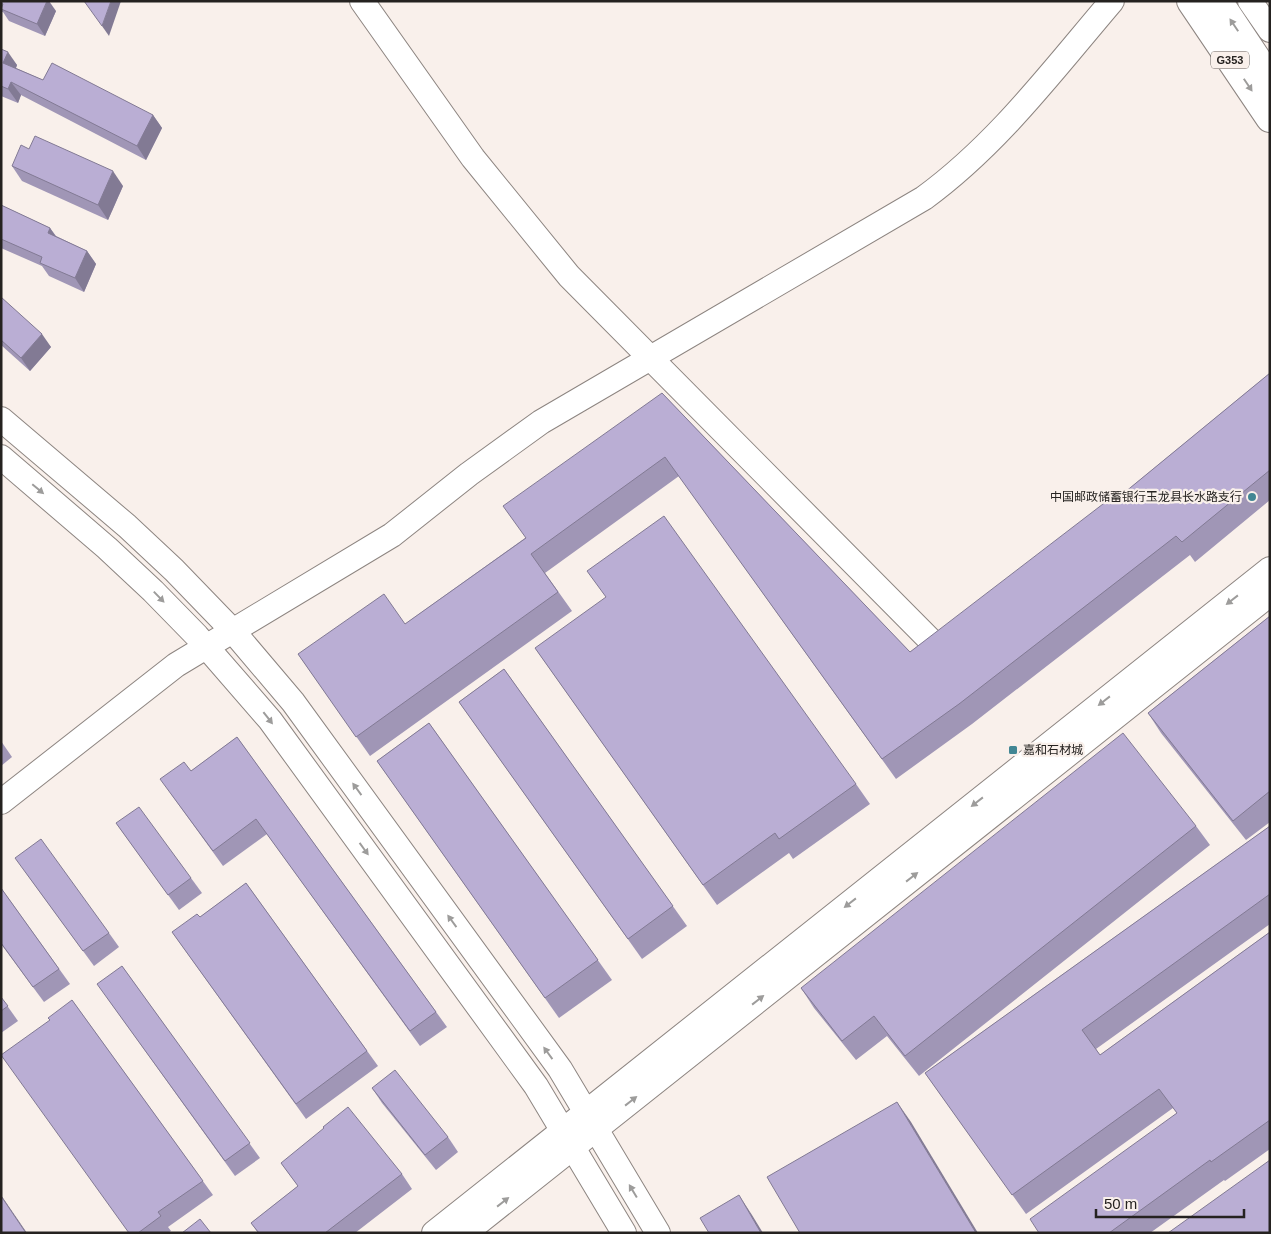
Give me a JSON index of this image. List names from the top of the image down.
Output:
{
  "streets": {
    "highway": ["G353"]
  },
  "places": {
    "other": ["中国邮政储蓄银行玉龙县长水路支行"],
    "transit": ["嘉和石材城"]
  },
  "scale_bar": "50 m"
}
